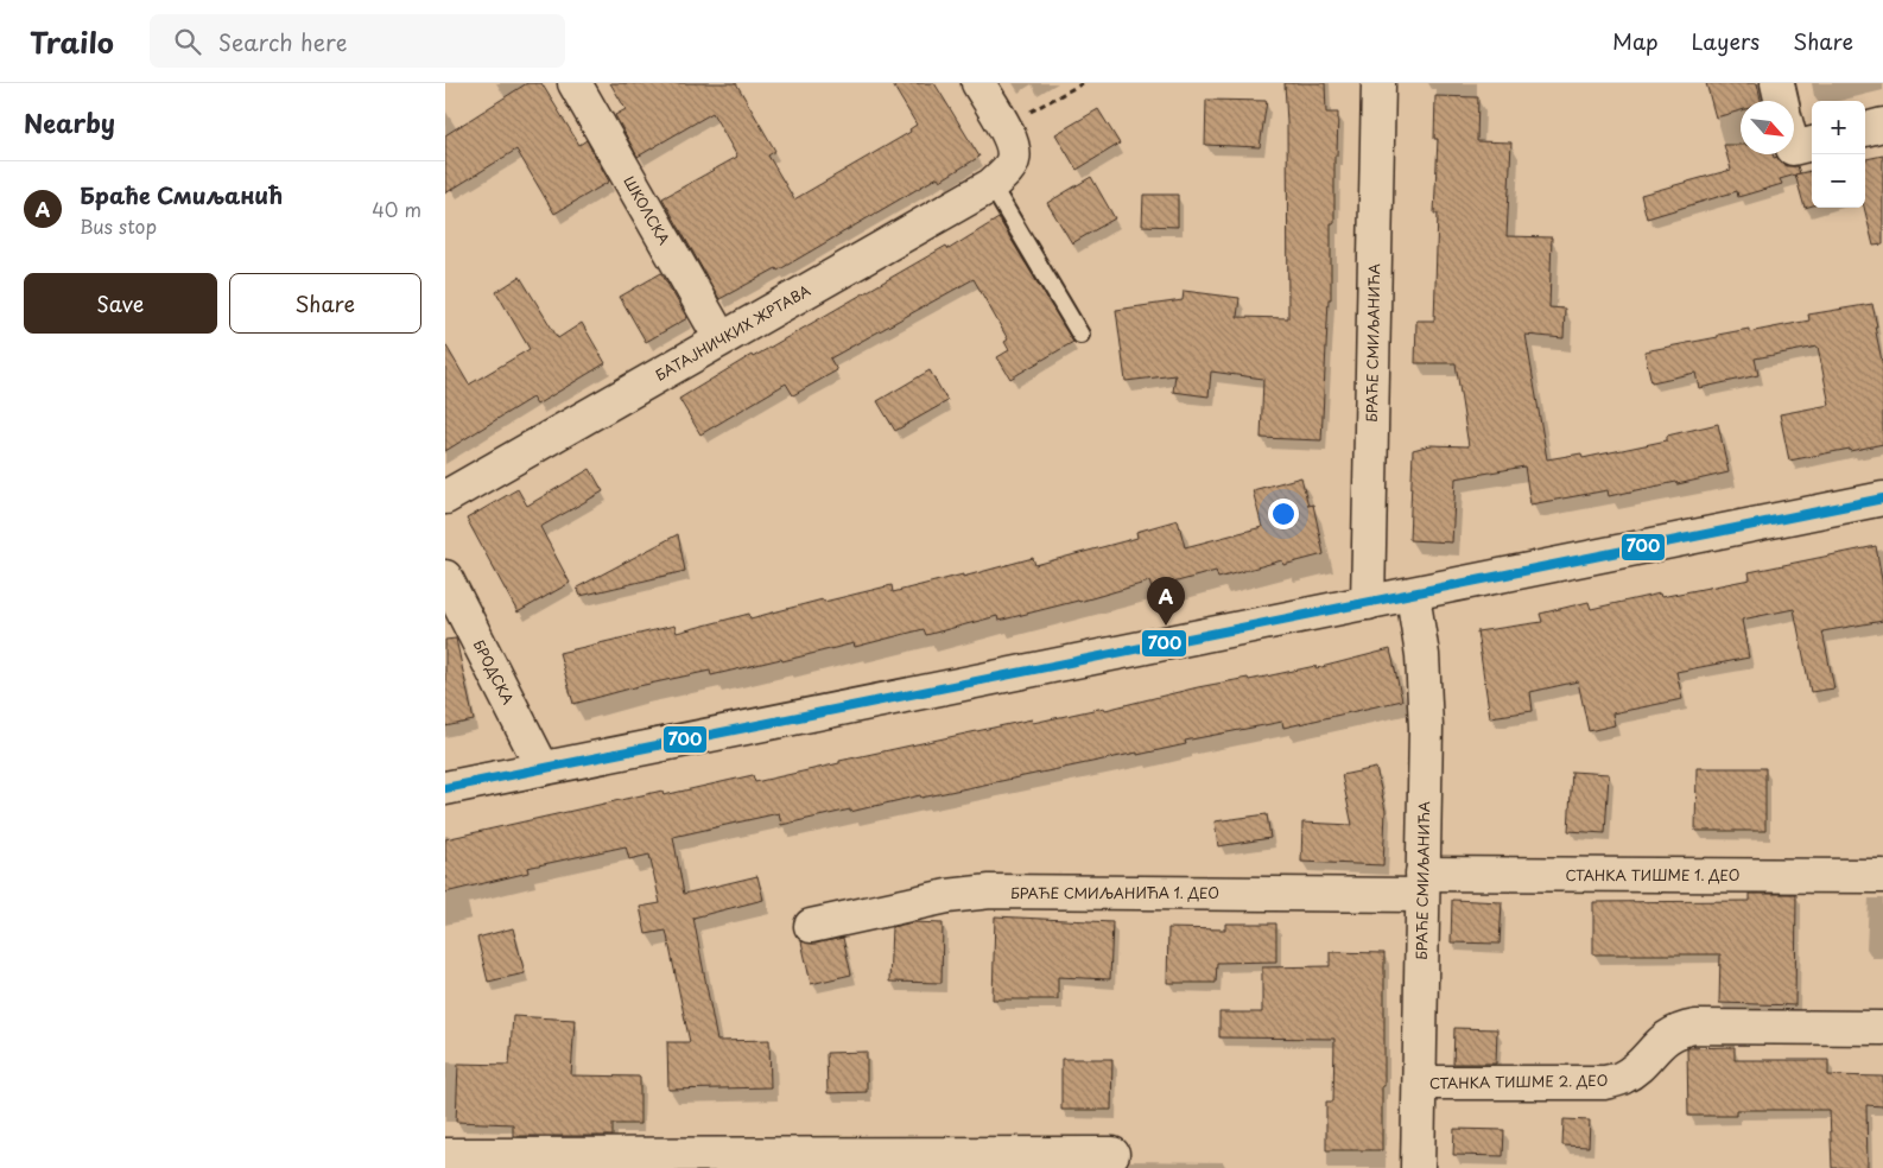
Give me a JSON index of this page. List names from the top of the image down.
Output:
{
  "streets": {
    "street": [
      "ШКОЛСКА",
      "БАТАЈНИЧКИХ ЖРТАВА",
      "БРАЋЕ СМИЉАНИЋА",
      "БРОДСКА",
      "СТАНКА ТИШМЕ 1. ДЕО",
      "БРАЋЕ СМИЉАНИЋА 1. ДЕО",
      "СТАНКА ТИШМЕ 2. ДЕО"
    ]
  },
  "crossings": [
    ["ШКОЛСКА", "БАТАЈНИЧКИХ ЖРТАВА"],
    ["БРАЋЕ СМИЉАНИЋА", "СТАНКА ТИШМЕ 1. ДЕО"],
    ["БРАЋЕ СМИЉАНИЋА", "БРАЋЕ СМИЉАНИЋА 1. ДЕО"],
    ["БРАЋЕ СМИЉАНИЋА", "СТАНКА ТИШМЕ 2. ДЕО"],
    ["СТАНКА ТИШМЕ 1. ДЕО", "БРАЋЕ СМИЉАНИЋА 1. ДЕО"]
  ],
  "lines": ["transit line 700"],
  "north": "bottom right",
  "page": {
    "header": "Trailo",
    "search": "Search here",
    "nav": ["Map", "Layers", "Share"],
    "heading": "Nearby",
    "map_buttons": ["+", "−"],
    "list": [
      {
        "mark": "A",
        "name": "Браће Смиљанић",
        "note": "Bus stop",
        "value": "40 m"
      }
    ],
    "buttons": ["Save", "Share"],
    "pins": "A"
  }
}
